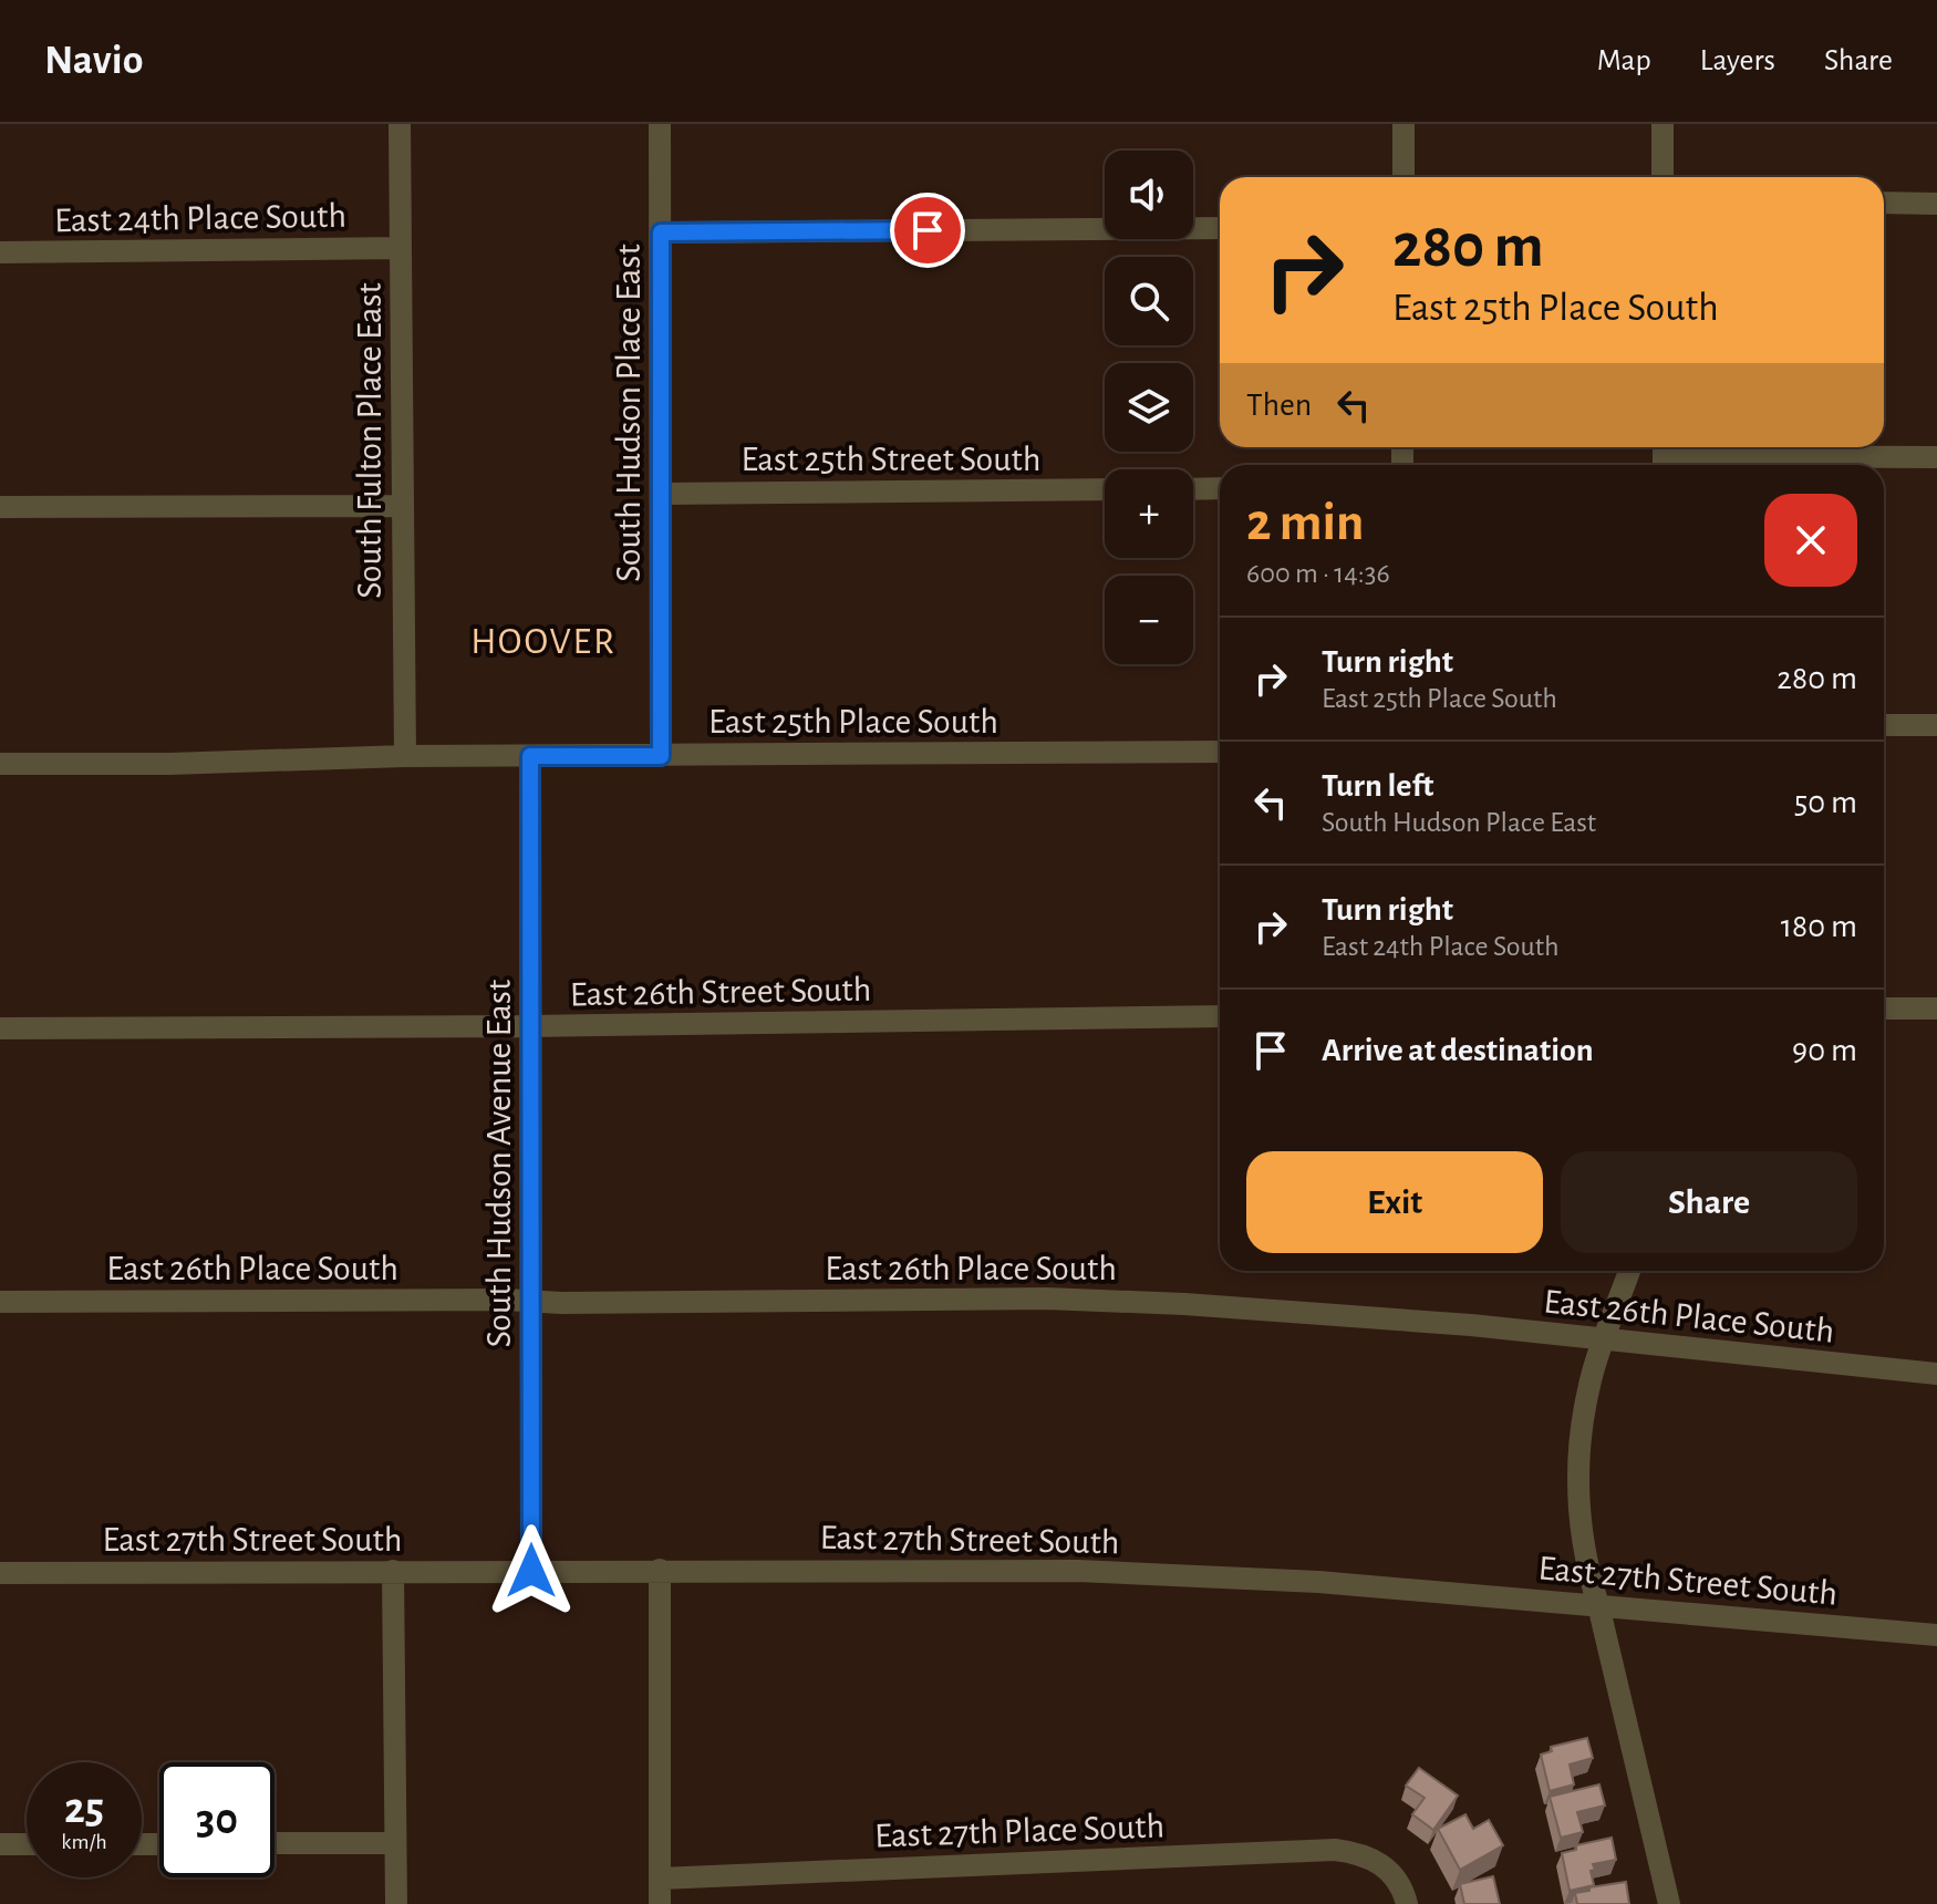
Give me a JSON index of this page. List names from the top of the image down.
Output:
{
  "streets": {
    "street": [
      "East 24th Place South",
      "South Hudson Place East",
      "South Fulton Place East",
      "East 25th Street South",
      "East 25th Place South",
      "East 26th Street South",
      "South Hudson Avenue East",
      "East 26th Place South",
      "East 27th Street South",
      "East 27th Place South"
    ]
  },
  "crossings": [
    ["East 24th Place South", "South Fulton Place East"],
    ["South Hudson Place East", "East 25th Street South"],
    ["South Hudson Place East", "East 25th Place South"],
    ["South Fulton Place East", "East 25th Place South"],
    ["East 25th Place South", "South Hudson Avenue East"],
    ["East 26th Street South", "South Hudson Avenue East"],
    ["South Hudson Avenue East", "East 26th Place South"],
    ["South Hudson Avenue East", "East 27th Street South"]
  ],
  "districts": ["HOOVER"],
  "page": {
    "header": "Navio",
    "nav": ["Map", "Layers", "Share"],
    "map_buttons": ["+", "−"],
    "turn": ["280 m", "East 25th Place South"],
    "then": "Then",
    "heading": ["2 min", "600 m · 14:36"],
    "list": [
      {
        "name": "Turn right",
        "note": "East 25th Place South",
        "value": "280 m"
      },
      {
        "name": "Turn left",
        "note": "South Hudson Place East",
        "value": "50 m"
      },
      {
        "name": "Turn right",
        "note": "East 24th Place South",
        "value": "180 m"
      },
      {
        "name": "Arrive at destination",
        "value": "90 m"
      }
    ],
    "buttons": ["Exit", "Share"],
    "speed": "25 km/h",
    "limit": "30"
  }
}
